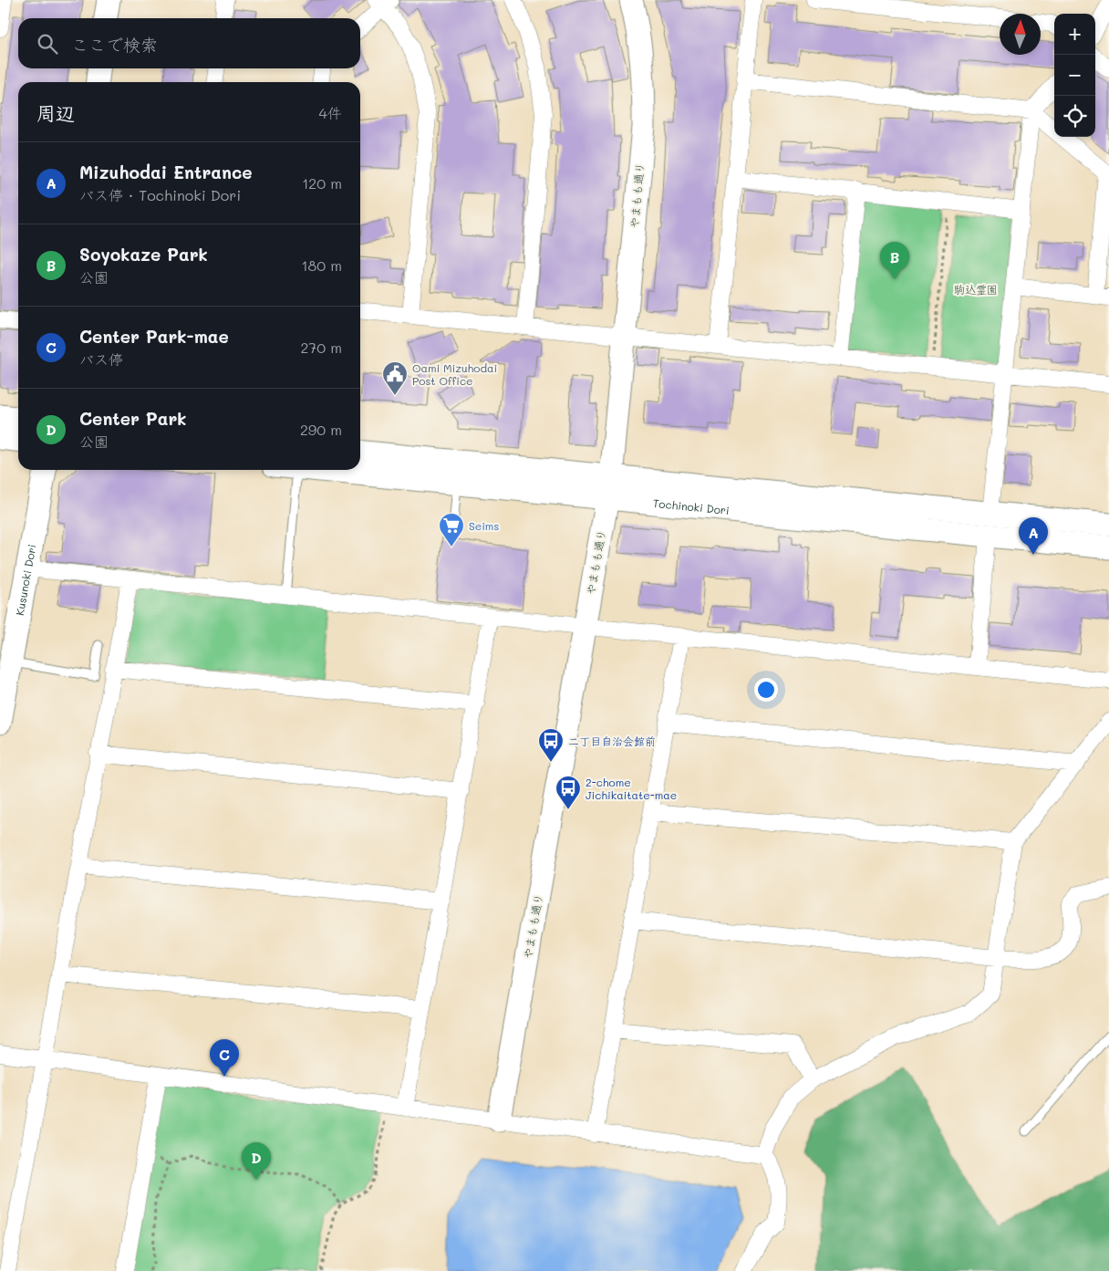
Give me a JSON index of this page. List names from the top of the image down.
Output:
{
  "streets": {
    "street": ["やまもも通り", "Tochinoki Dori", "Kusunoki Dori"]
  },
  "crossings": [
    ["やまもも通り", "Tochinoki Dori"]
  ],
  "parks": ["駒込霊園"],
  "places": {
    "public building": ["Oami Mizuhodai Post Office"],
    "supermarket": ["Seims"],
    "bus stop": ["二丁目自治会館前", "2-chome Jichikaitate-mae"]
  },
  "north": "top",
  "page": {
    "map_buttons": ["+", "−"],
    "search": "ここで検索",
    "heading": ["周辺", "4件"],
    "list": [
      {
        "mark": "A",
        "name": "Mizuhodai Entrance",
        "note": "バス停 · Tochinoki Dori",
        "value": "120 m"
      },
      {
        "mark": "B",
        "name": "Soyokaze Park",
        "note": "公園",
        "value": "180 m"
      },
      {
        "mark": "C",
        "name": "Center Park-mae",
        "note": "バス停",
        "value": "270 m"
      },
      {
        "mark": "D",
        "name": "Center Park",
        "note": "公園",
        "value": "290 m"
      }
    ],
    "pins": [
      "B",
      "A",
      "C",
      "D"
    ]
  }
}
